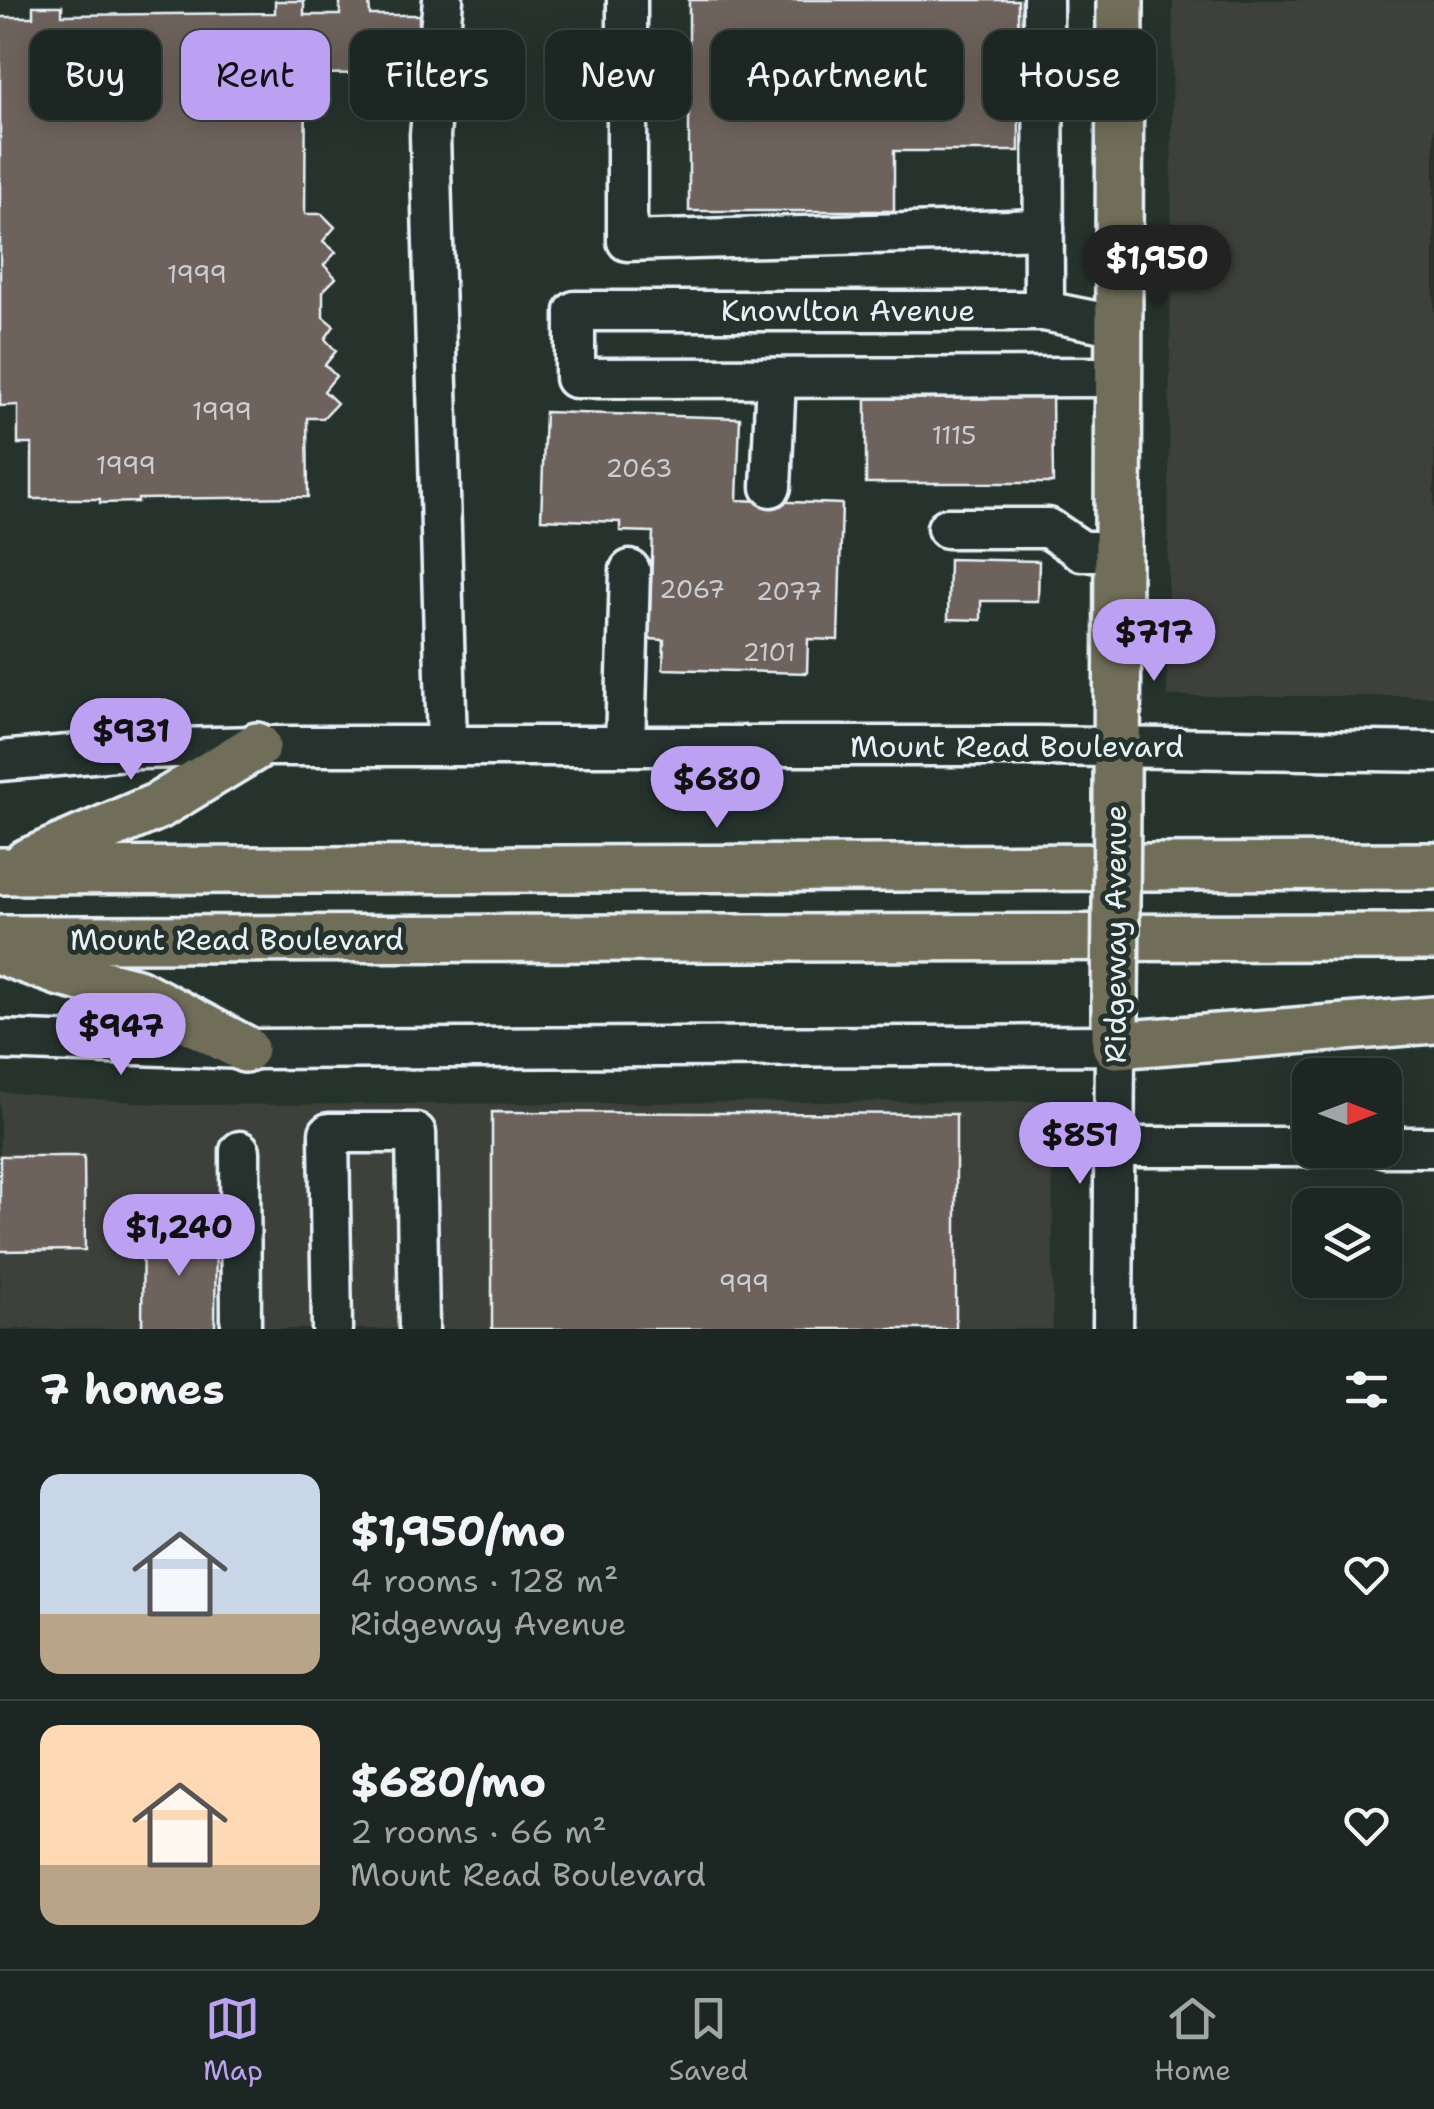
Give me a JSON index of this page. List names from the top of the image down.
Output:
{
  "streets": {
    "main road": ["Mount Read Boulevard", "Ridgeway Avenue"],
    "street": ["Knowlton Avenue"]
  },
  "crossings": [
    ["Knowlton Avenue", "Ridgeway Avenue"],
    ["Mount Read Boulevard", "Ridgeway Avenue"]
  ],
  "house_numbers": [
    "1999",
    "1999",
    "1115",
    "1999",
    "2063",
    "2067",
    "2077",
    "2101",
    "999"
  ],
  "north": "right",
  "page": {
    "chip": [
      "Buy",
      "Rent",
      "Filters",
      "New",
      "Apartment",
      "House"
    ],
    "price": [
      "$1,950",
      "$717",
      "$931",
      "$680",
      "$947",
      "$851",
      "$1,240"
    ],
    "heading": "7 homes",
    "list": [
      {
        "name": "$1,950/mo",
        "note": "4 rooms · 128 m² · Ridgeway Avenue"
      },
      {
        "name": "$680/mo",
        "note": "2 rooms · 66 m² · Mount Read Boulevard"
      }
    ],
    "tabs": ["Map", "Saved", "Home"]
  }
}
